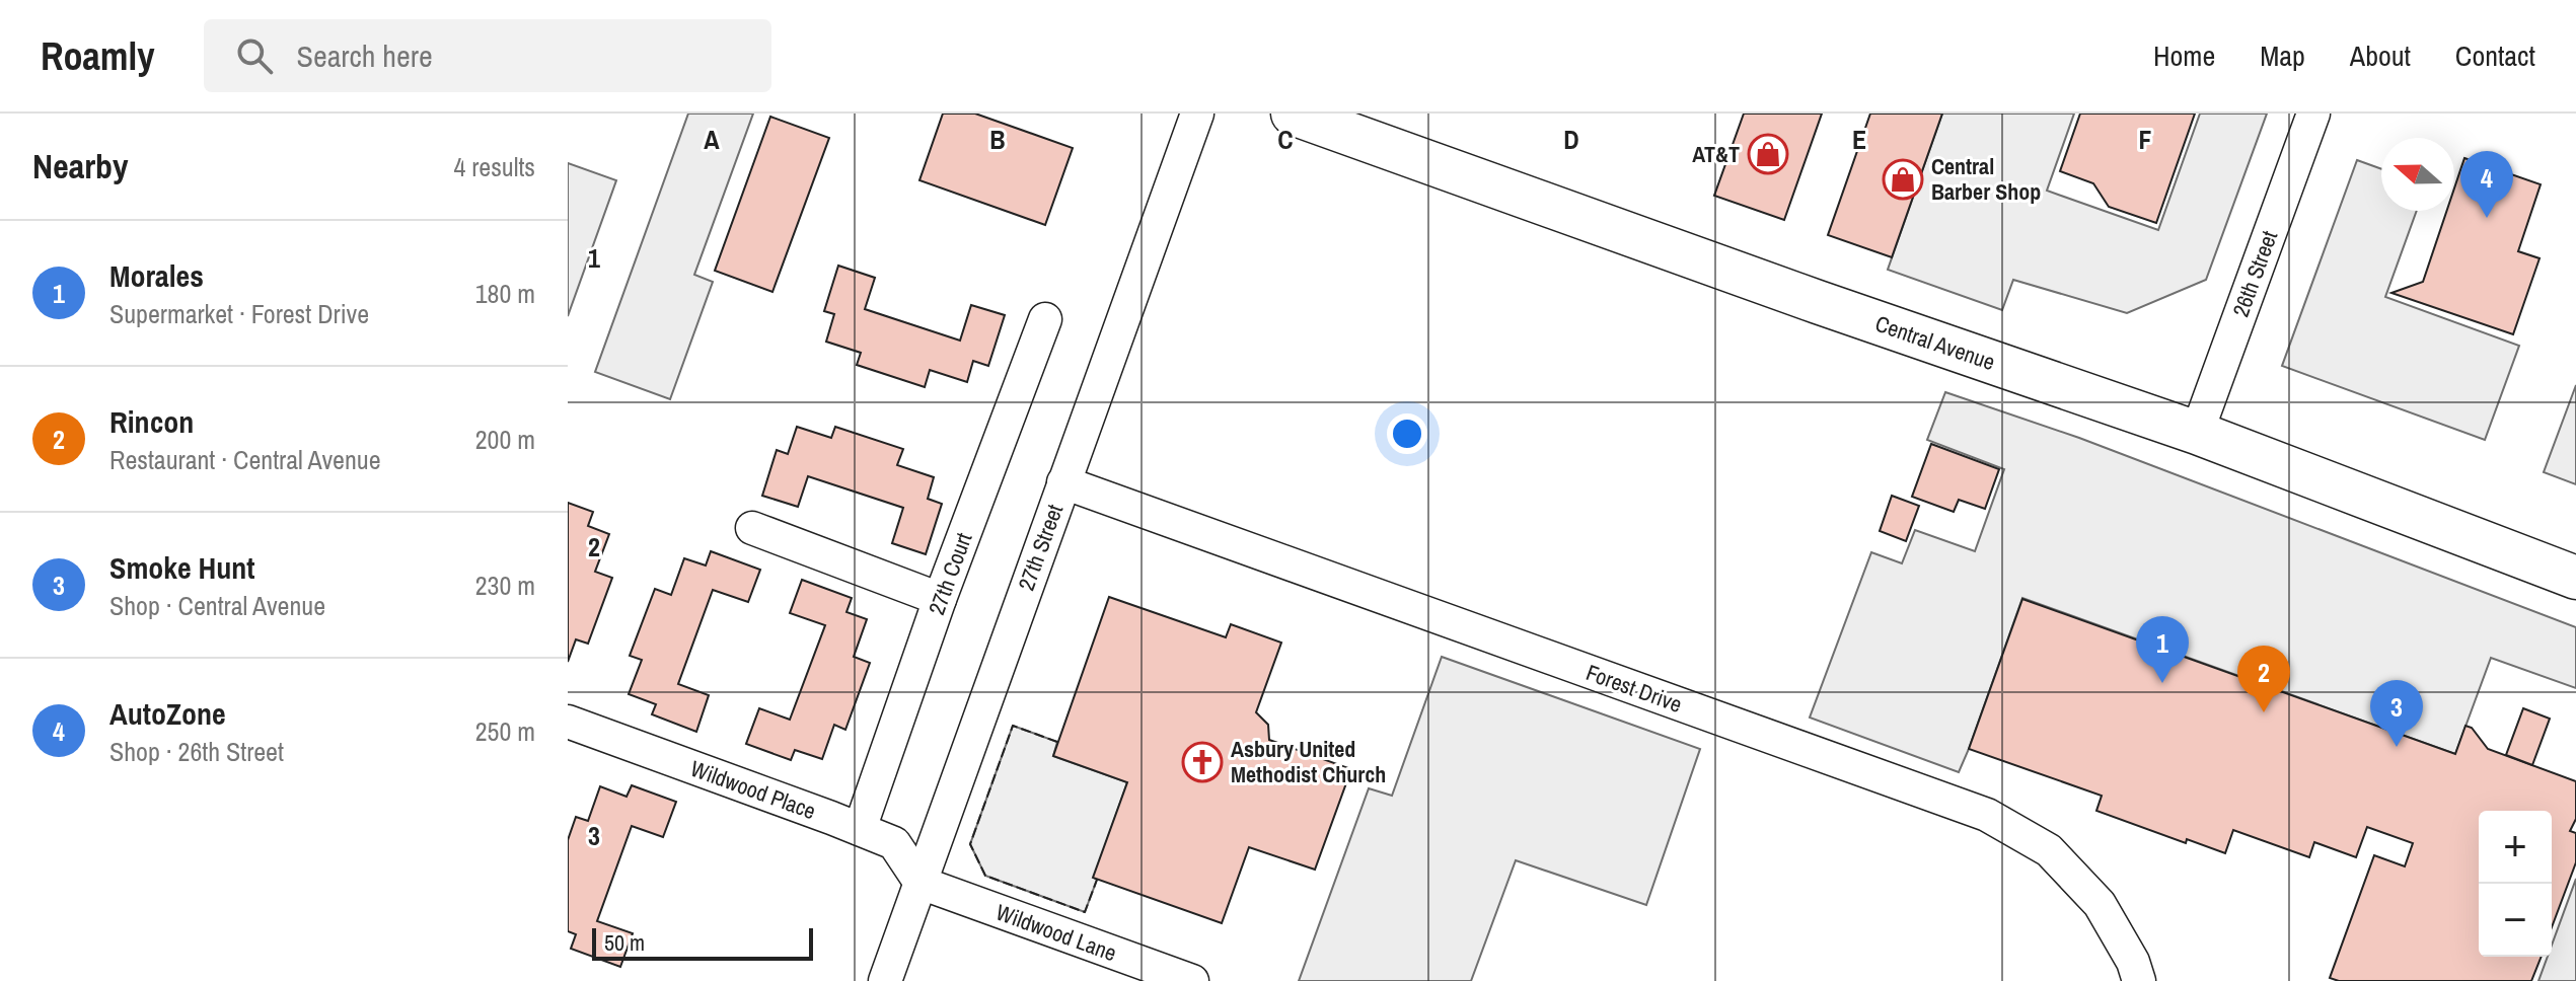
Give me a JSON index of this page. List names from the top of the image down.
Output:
{
  "streets": {
    "main road": ["Central Avenue"],
    "street": [
      "26th Street",
      "27th Street",
      "27th Court",
      "Forest Drive",
      "Wildwood Place",
      "Wildwood Lane"
    ]
  },
  "crossings": [
    ["26th Street", "Central Avenue"],
    ["27th Street", "Forest Drive"],
    ["27th Street", "Wildwood Place"],
    ["27th Street", "Wildwood Lane"],
    ["27th Court", "Wildwood Place"],
    ["Wildwood Place", "Wildwood Lane"]
  ],
  "places": {
    "shop": ["AT&T", "Central Barber Shop"],
    "church": ["Asbury United Methodist Church"]
  },
  "scale_bar": "50 m",
  "north": "left",
  "page": {
    "header": "Roamly",
    "search": "Search here",
    "nav": [
      "Home",
      "Map",
      "About",
      "Contact"
    ],
    "heading": ["Nearby", "4 results"],
    "pins": [
      "4",
      "1",
      "2",
      "3"
    ],
    "list": [
      {
        "mark": "1",
        "name": "Morales",
        "note": "Supermarket · Forest Drive",
        "value": "180 m"
      },
      {
        "mark": "2",
        "name": "Rincon",
        "note": "Restaurant · Central Avenue",
        "value": "200 m"
      },
      {
        "mark": "3",
        "name": "Smoke Hunt",
        "note": "Shop · Central Avenue",
        "value": "230 m"
      },
      {
        "mark": "4",
        "name": "AutoZone",
        "note": "Shop · 26th Street",
        "value": "250 m"
      }
    ],
    "map_buttons": ["+", "−"],
    "scale": "50 m"
  },
  "grid": {
    "columns": [
      "A",
      "B",
      "C",
      "D",
      "E",
      "F"
    ],
    "rows": ["1", "2", "3"]
  }
}
